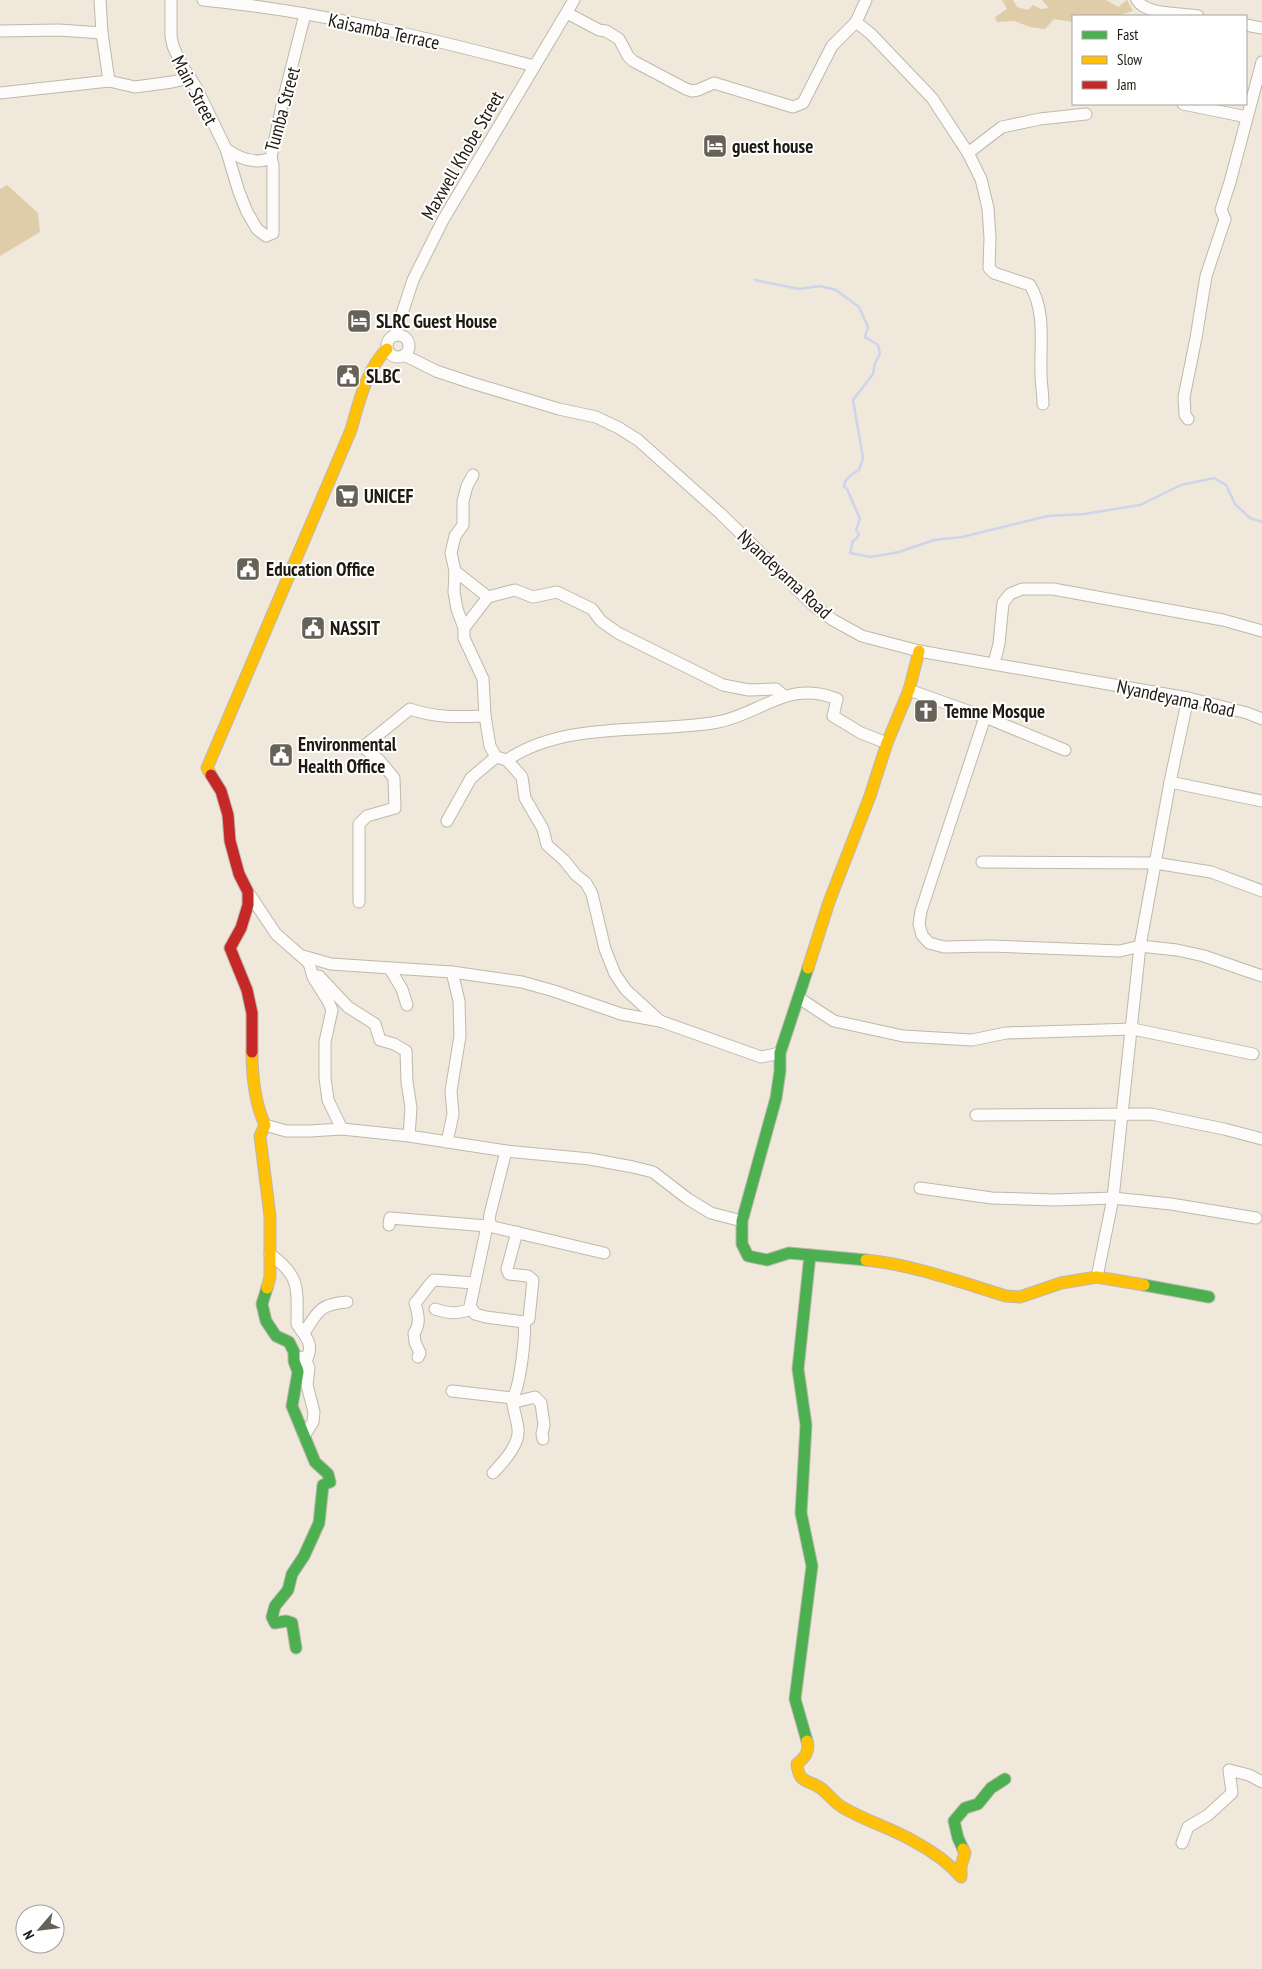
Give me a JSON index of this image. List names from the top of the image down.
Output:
{
  "streets": {
    "street": [
      "Kaisamba Terrace",
      "Main Street",
      "Tumba Street",
      "Maxwell Khobe Street",
      "Nyandeyama Road"
    ]
  },
  "crossings": [
    ["Kaisamba Terrace", "Tumba Street"],
    ["Kaisamba Terrace", "Maxwell Khobe Street"],
    ["Main Street", "Tumba Street"],
    ["Maxwell Khobe Street", "Nyandeyama Road"]
  ],
  "places": {
    "hotel": ["guest house", "SLRC Guest House"],
    "public building": [
      "SLBC",
      "Education Office",
      "NASSIT",
      "Environmental Health Office"
    ],
    "supermarket": ["UNICEF"],
    "church": ["Temne Mosque"]
  },
  "legend": ["Fast", "Slow", "Jam"],
  "north": "bottom left"
}
